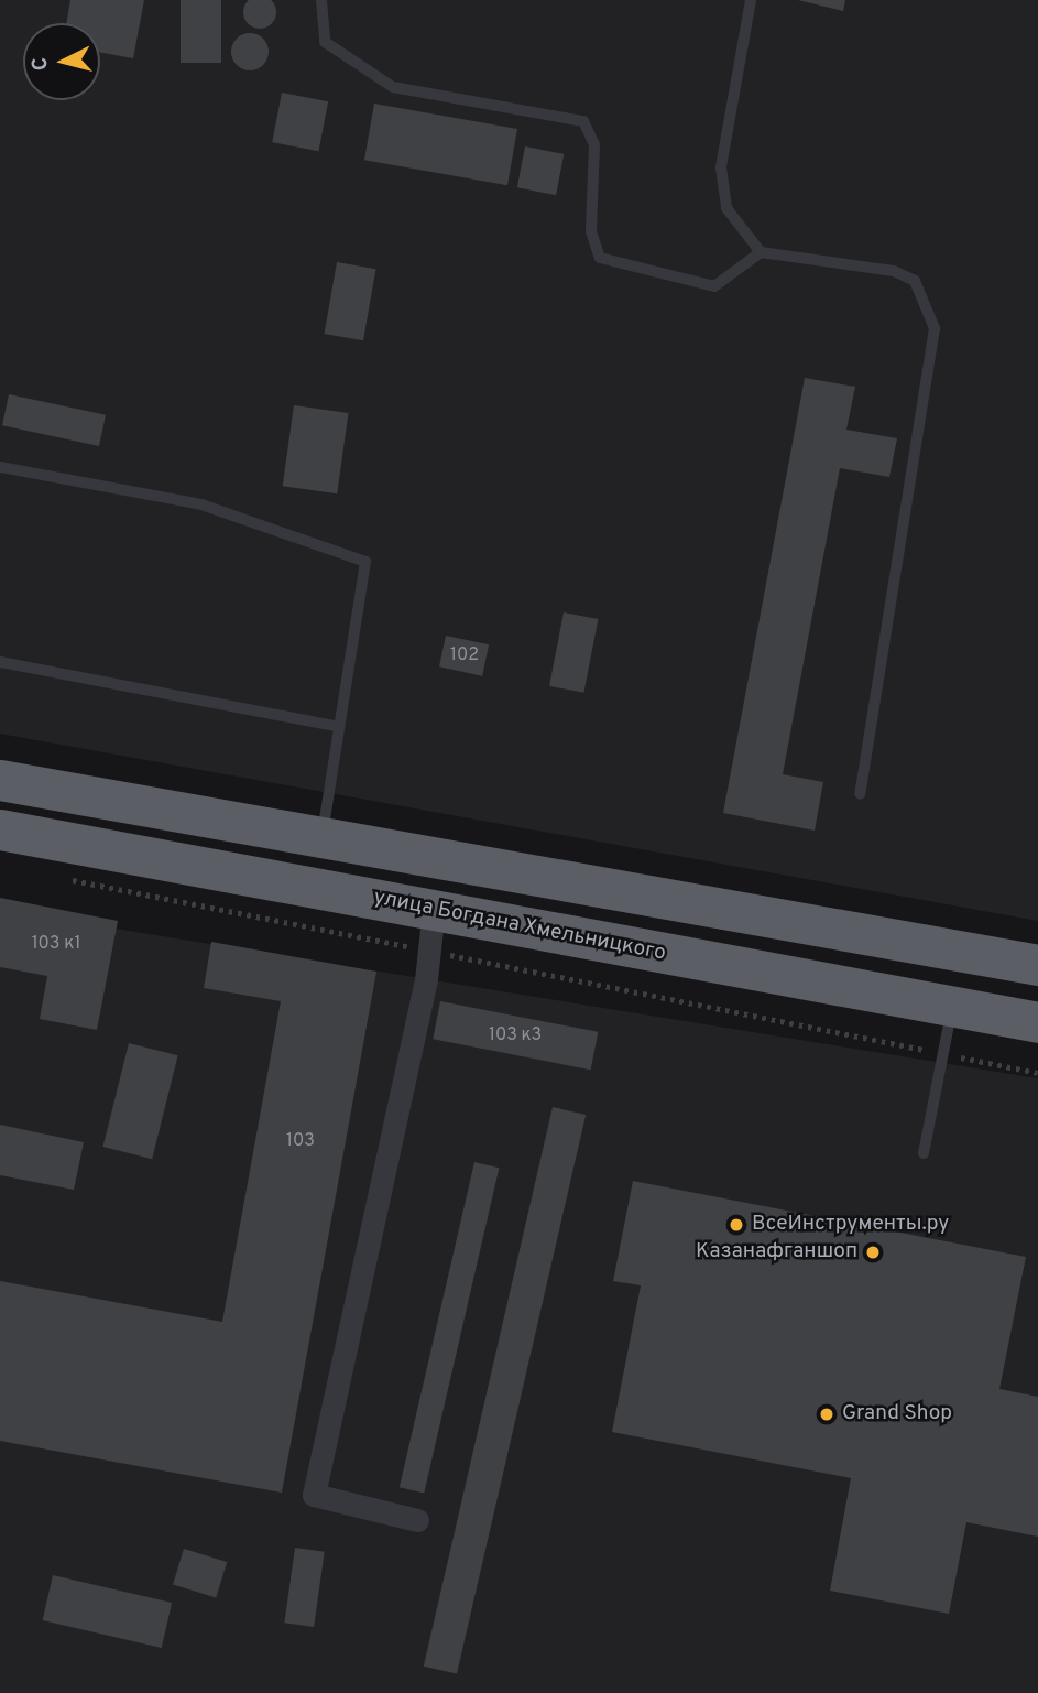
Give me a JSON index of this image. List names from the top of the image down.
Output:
{
  "streets": {
    "highway": ["улица Богдана Хмельницкого"]
  },
  "places": ["ВсеИнструменты.ру", "Казанафганшоп", "Grand Shop"],
  "house_numbers": [
    "102",
    "103 к1",
    "103 к3",
    "103"
  ],
  "north": "left"
}
